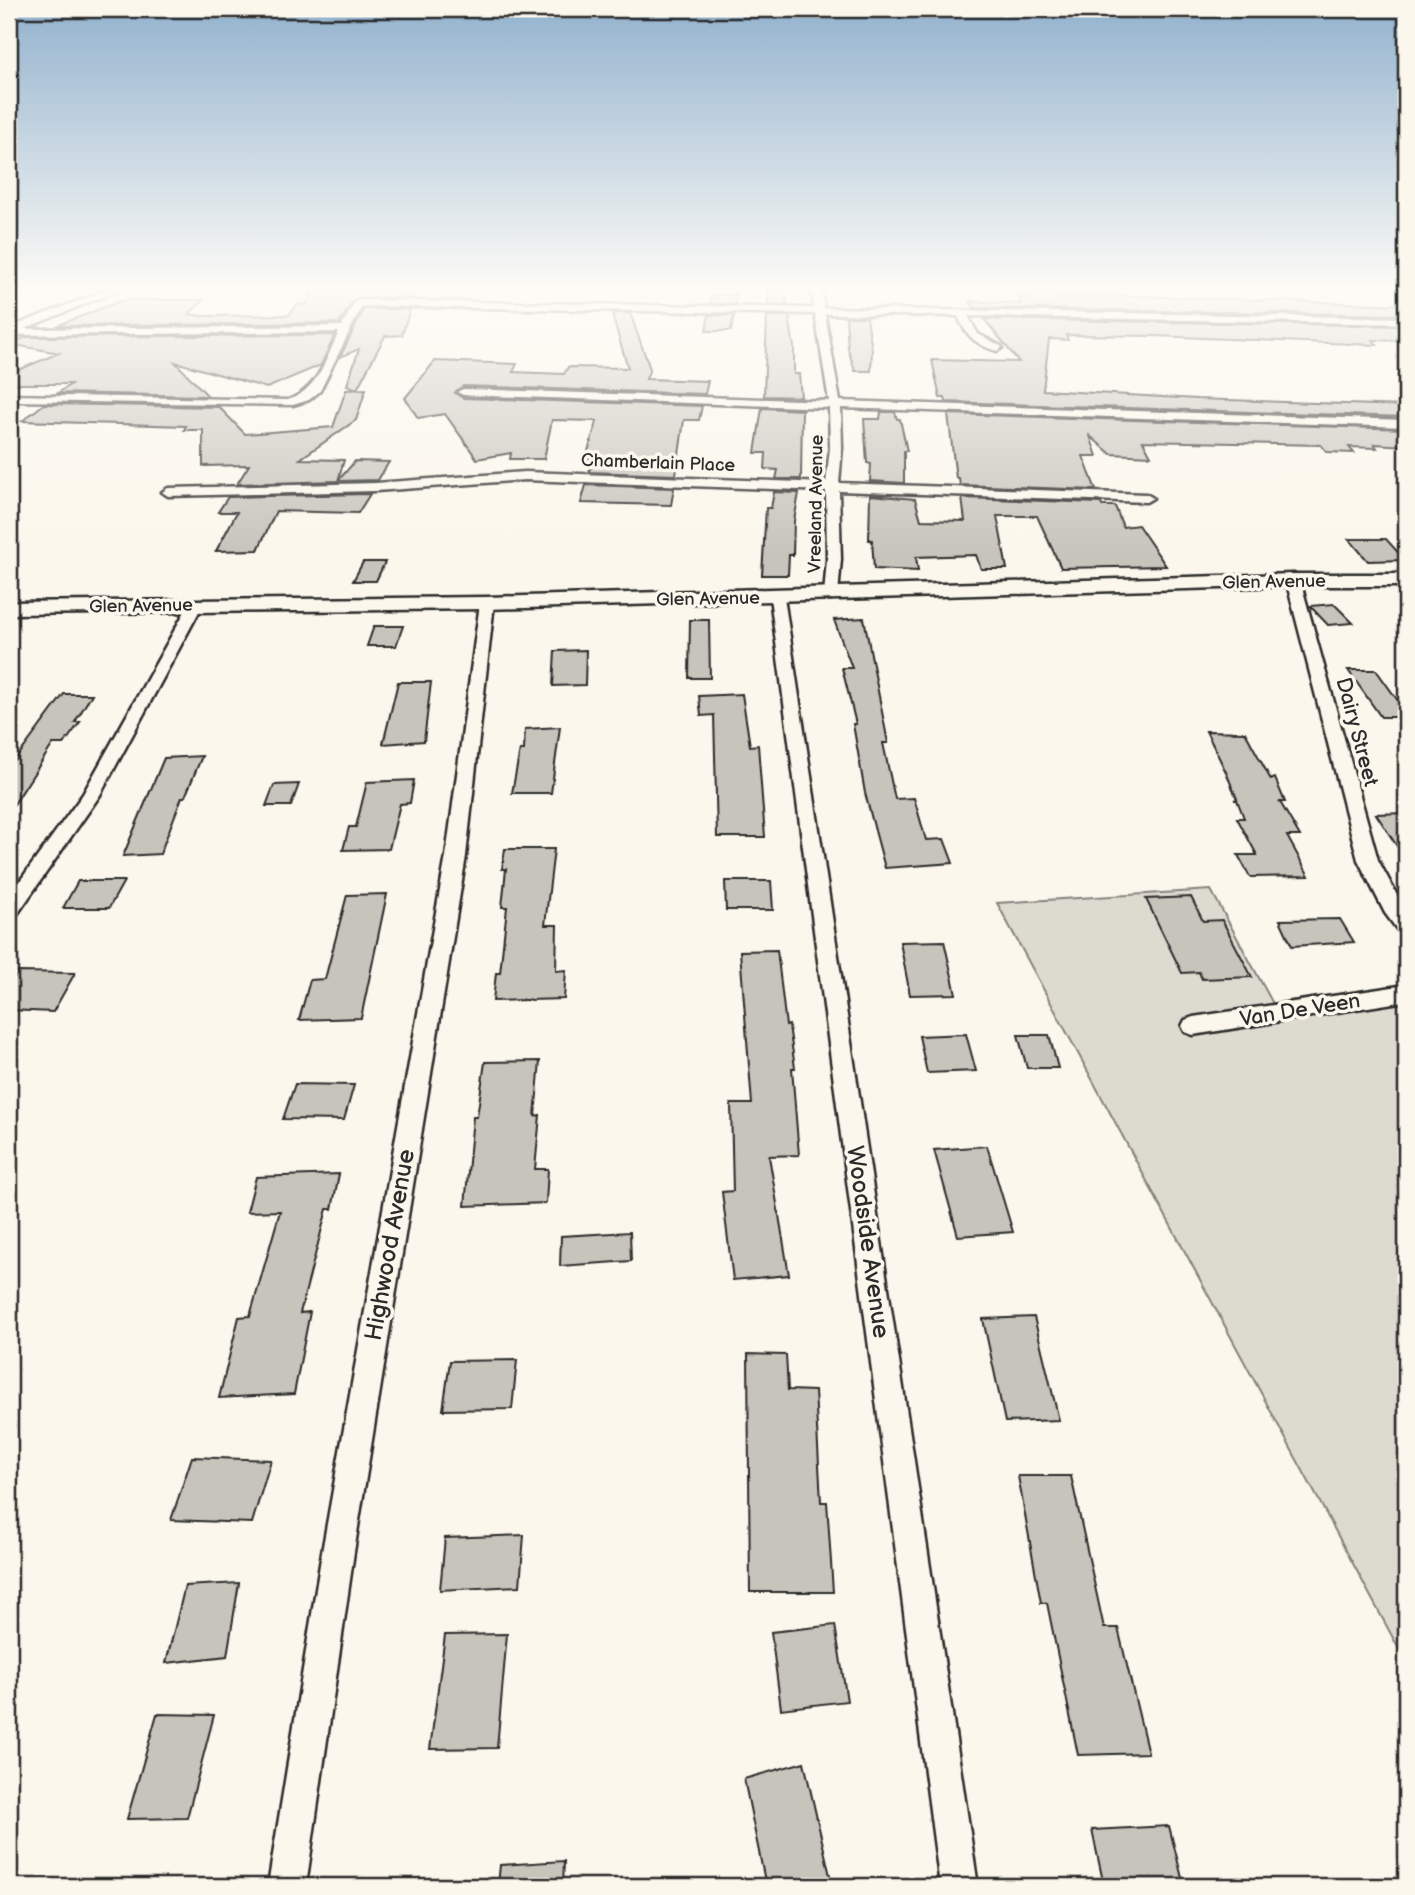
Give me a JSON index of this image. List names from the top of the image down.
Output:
{
  "streets": {
    "street": [
      "Chamberlain Place",
      "Vreeland Avenue",
      "Glen Avenue",
      "Dairy Street",
      "Van De Veen",
      "Woodside Avenue",
      "Highwood Avenue"
    ]
  },
  "crossings": [
    ["Chamberlain Place", "Vreeland Avenue"],
    ["Vreeland Avenue", "Glen Avenue"],
    ["Glen Avenue", "Dairy Street"],
    ["Glen Avenue", "Woodside Avenue"],
    ["Glen Avenue", "Highwood Avenue"]
  ]
}
